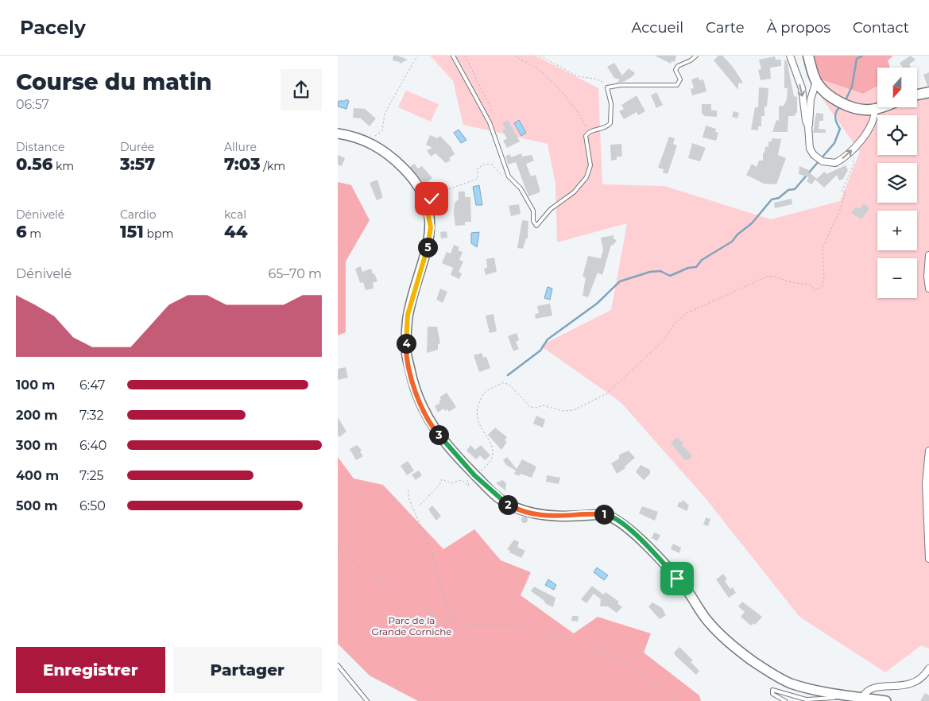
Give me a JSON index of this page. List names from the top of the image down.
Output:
{
  "parks": ["Parc de la Grande Corniche"],
  "north": "bottom",
  "page": {
    "header": "Pacely",
    "nav": [
      "Accueil",
      "Carte",
      "À propos",
      "Contact"
    ],
    "heading": ["Course du matin", "06:57"],
    "map_buttons": ["+", "−"],
    "stats": [
      ["Distance", "0.56 km"],
      ["Durée", "3:57"],
      ["Allure", "7:03 /km"],
      ["Dénivelé", "6 m"],
      ["Cardio", "151 bpm"],
      ["kcal", "44"]
    ],
    "pins": [
      "5",
      "4",
      "3",
      "2",
      "1"
    ],
    "chart": ["Dénivelé", "65–70 m"],
    "list": [
      {
        "name": "100 m",
        "note": "6:47"
      },
      {
        "name": "200 m",
        "note": "7:32"
      },
      {
        "name": "300 m",
        "note": "6:40"
      },
      {
        "name": "400 m",
        "note": "7:25"
      },
      {
        "name": "500 m",
        "note": "6:50"
      }
    ],
    "buttons": ["Enregistrer", "Partager"]
  }
}
